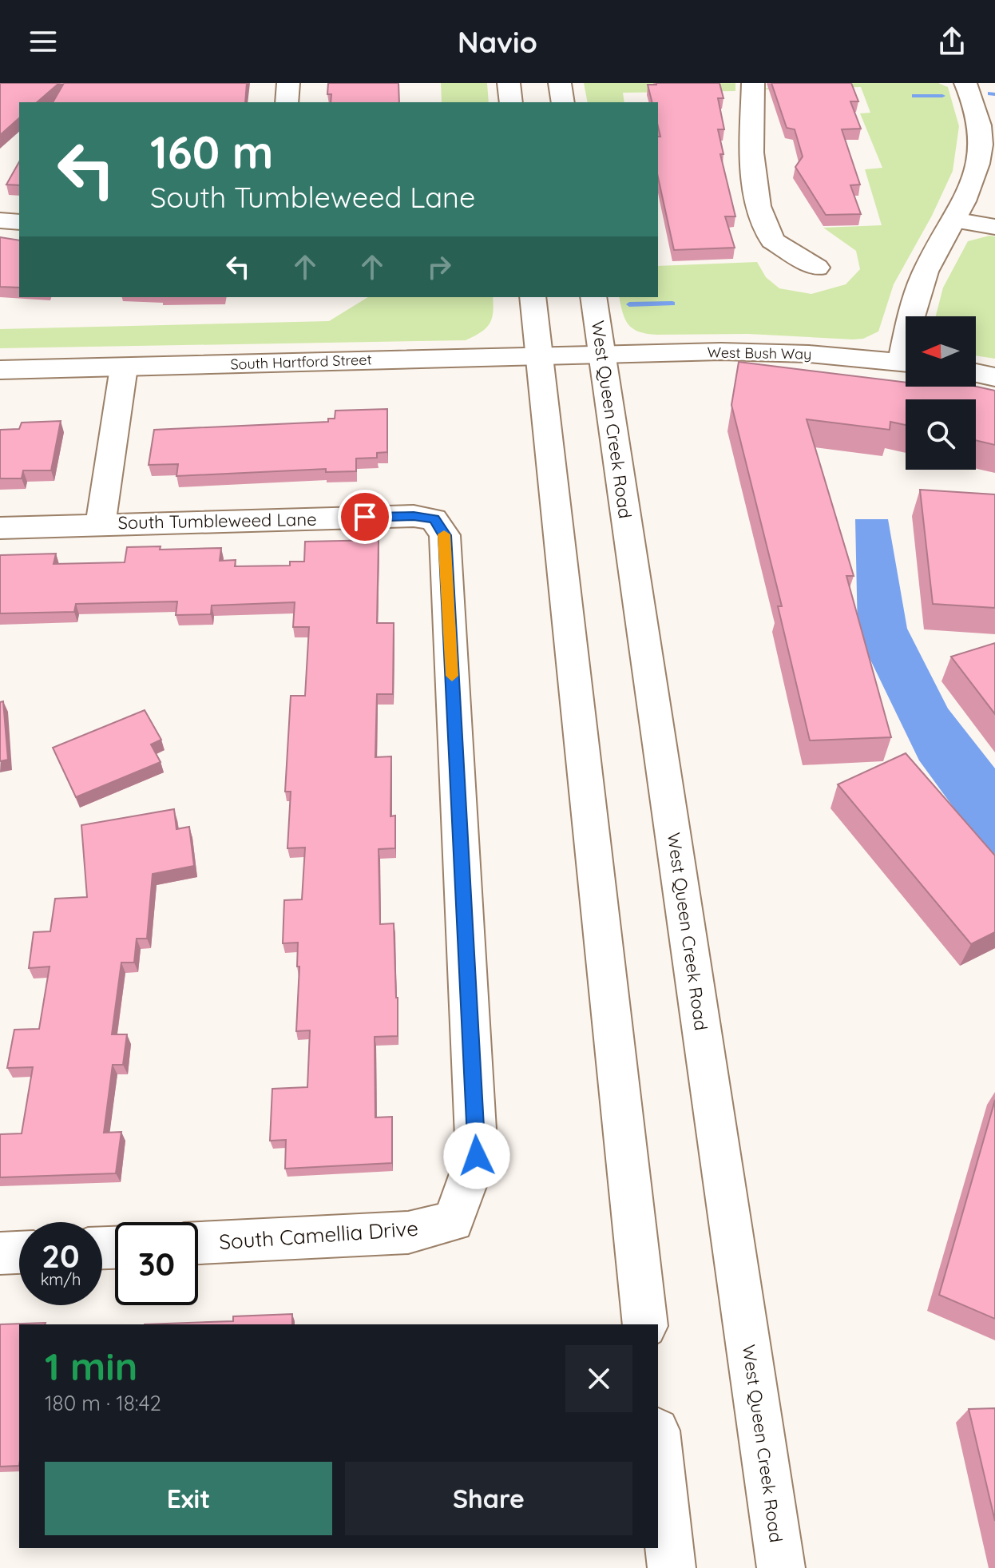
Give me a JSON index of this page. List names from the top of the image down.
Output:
{
  "streets": {
    "street": [
      "West Bush Way",
      "South Hartford Street",
      "West Queen Creek Road",
      "South Tumbleweed Lane",
      "South Camellia Drive"
    ]
  },
  "crossings": [
    ["West Bush Way", "South Hartford Street"],
    ["West Bush Way", "West Queen Creek Road"],
    ["South Hartford Street", "West Queen Creek Road"],
    ["South Tumbleweed Lane", "South Camellia Drive"]
  ],
  "north": "left",
  "page": {
    "header": "Navio",
    "turn": ["160 m", "South Tumbleweed Lane"],
    "speed": "20 km/h",
    "limit": "30",
    "heading": ["1 min", "180 m · 18:42"],
    "buttons": ["Exit", "Share"]
  }
}
